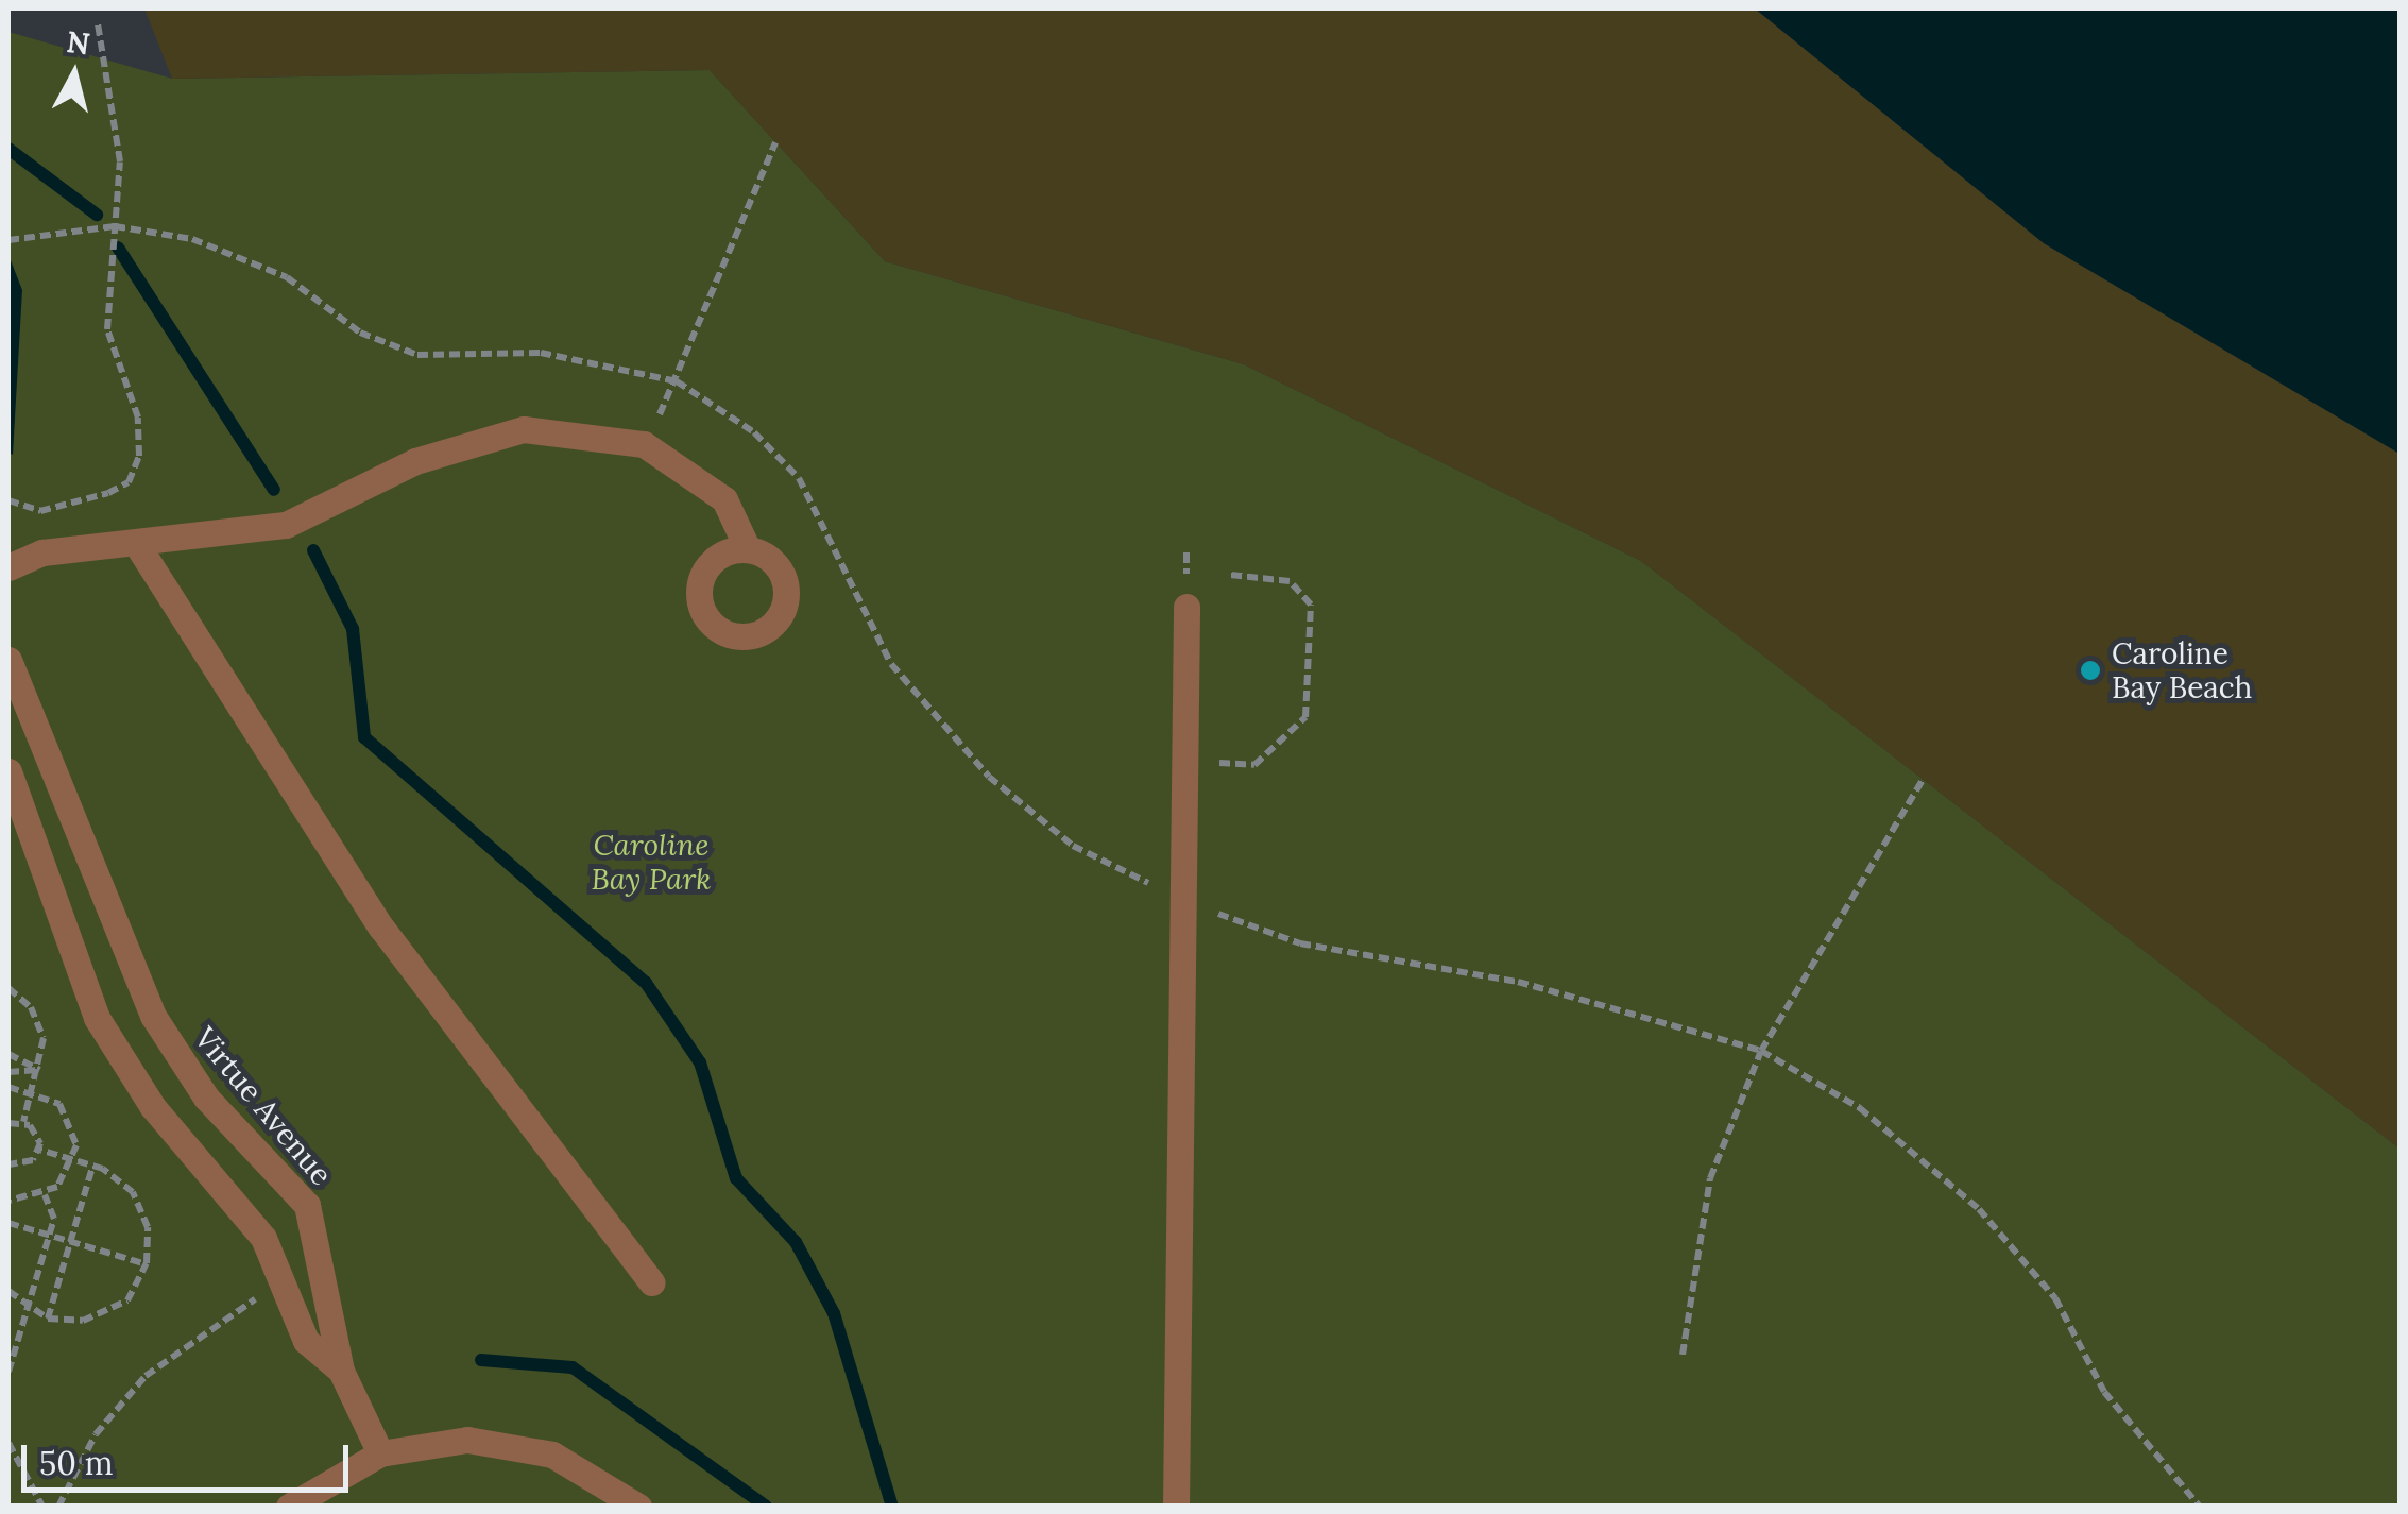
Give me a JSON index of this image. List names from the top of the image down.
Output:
{
  "streets": {
    "street": ["Virtue Avenue"]
  },
  "parks": ["Caroline Bay Park"],
  "places": ["Caroline Bay Beach"],
  "scale_bar": "50 m",
  "north": "top"
}
